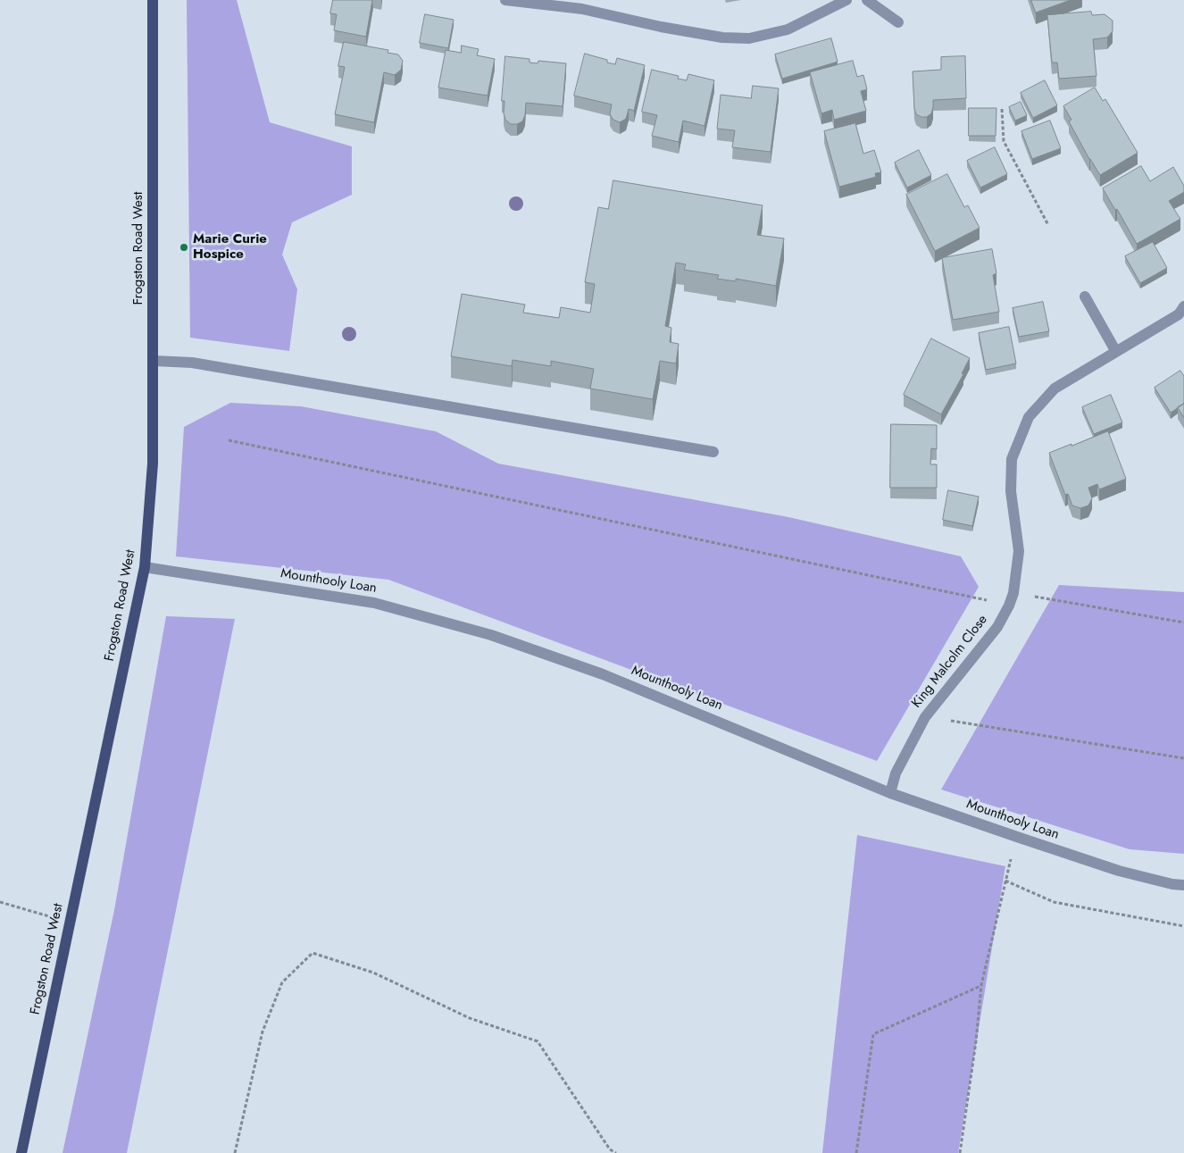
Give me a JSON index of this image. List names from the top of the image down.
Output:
{
  "streets": {
    "main road": ["Frogston Road West"],
    "street": ["Mounthooly Loan", "King Malcolm Close"]
  },
  "crossings": [
    ["Frogston Road West", "Mounthooly Loan"],
    ["Mounthooly Loan", "King Malcolm Close"]
  ],
  "places": ["Marie Curie Hospice"]
}
